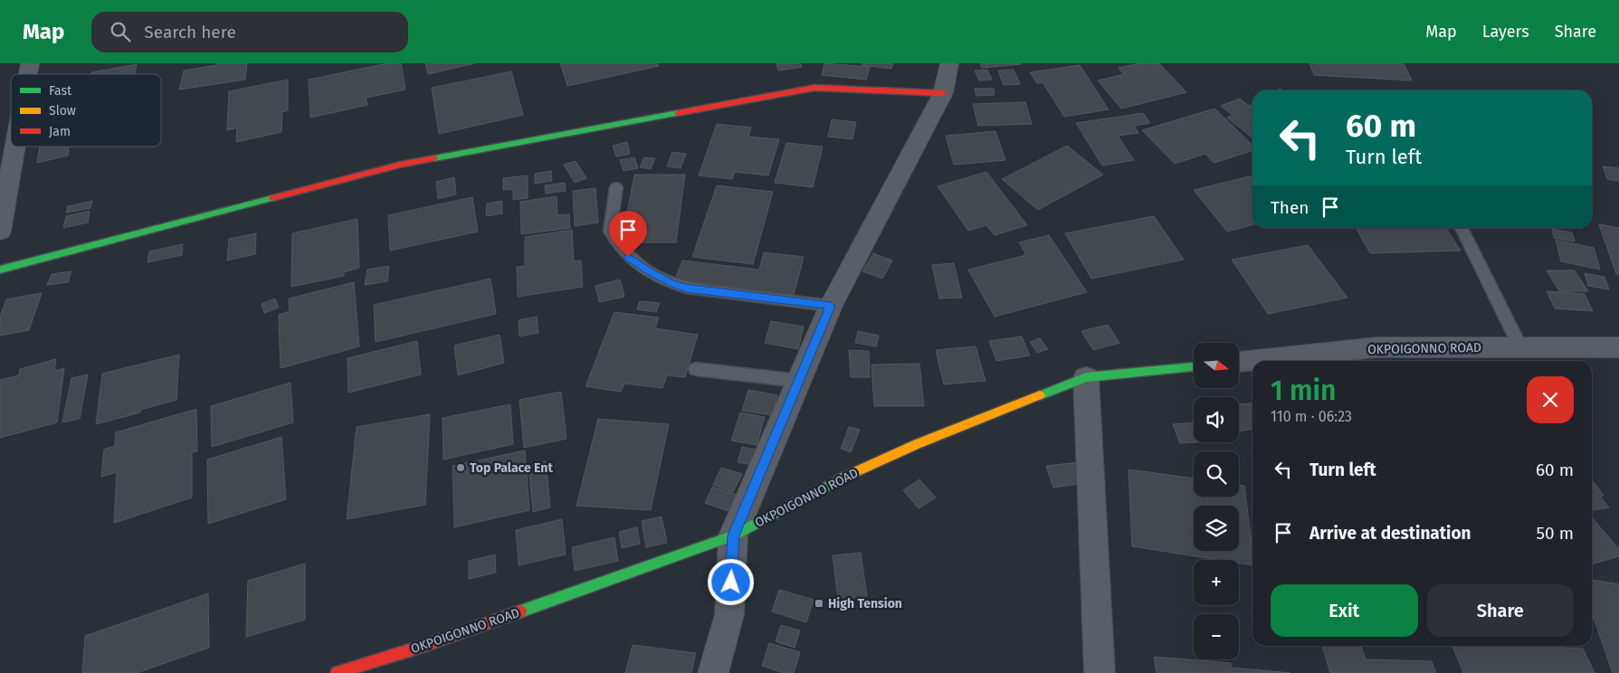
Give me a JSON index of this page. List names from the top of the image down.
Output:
{
  "streets": {
    "street": ["OKPOIGONNO ROAD"]
  },
  "places": {
    "other": ["Top Palace Ent"],
    "transit": ["High Tension"]
  },
  "legend": ["Fast", "Slow", "Jam"],
  "north": "right",
  "page": {
    "header": "Map",
    "search": "Search here",
    "nav": ["Map", "Layers", "Share"],
    "turn": ["60 m", "Turn left"],
    "then": "Then",
    "map_buttons": ["+", "−"],
    "heading": ["1 min", "110 m · 06:23"],
    "list": [
      {
        "name": "Turn left",
        "value": "60 m"
      },
      {
        "name": "Arrive at destination",
        "value": "50 m"
      }
    ],
    "buttons": ["Exit", "Share"]
  }
}
